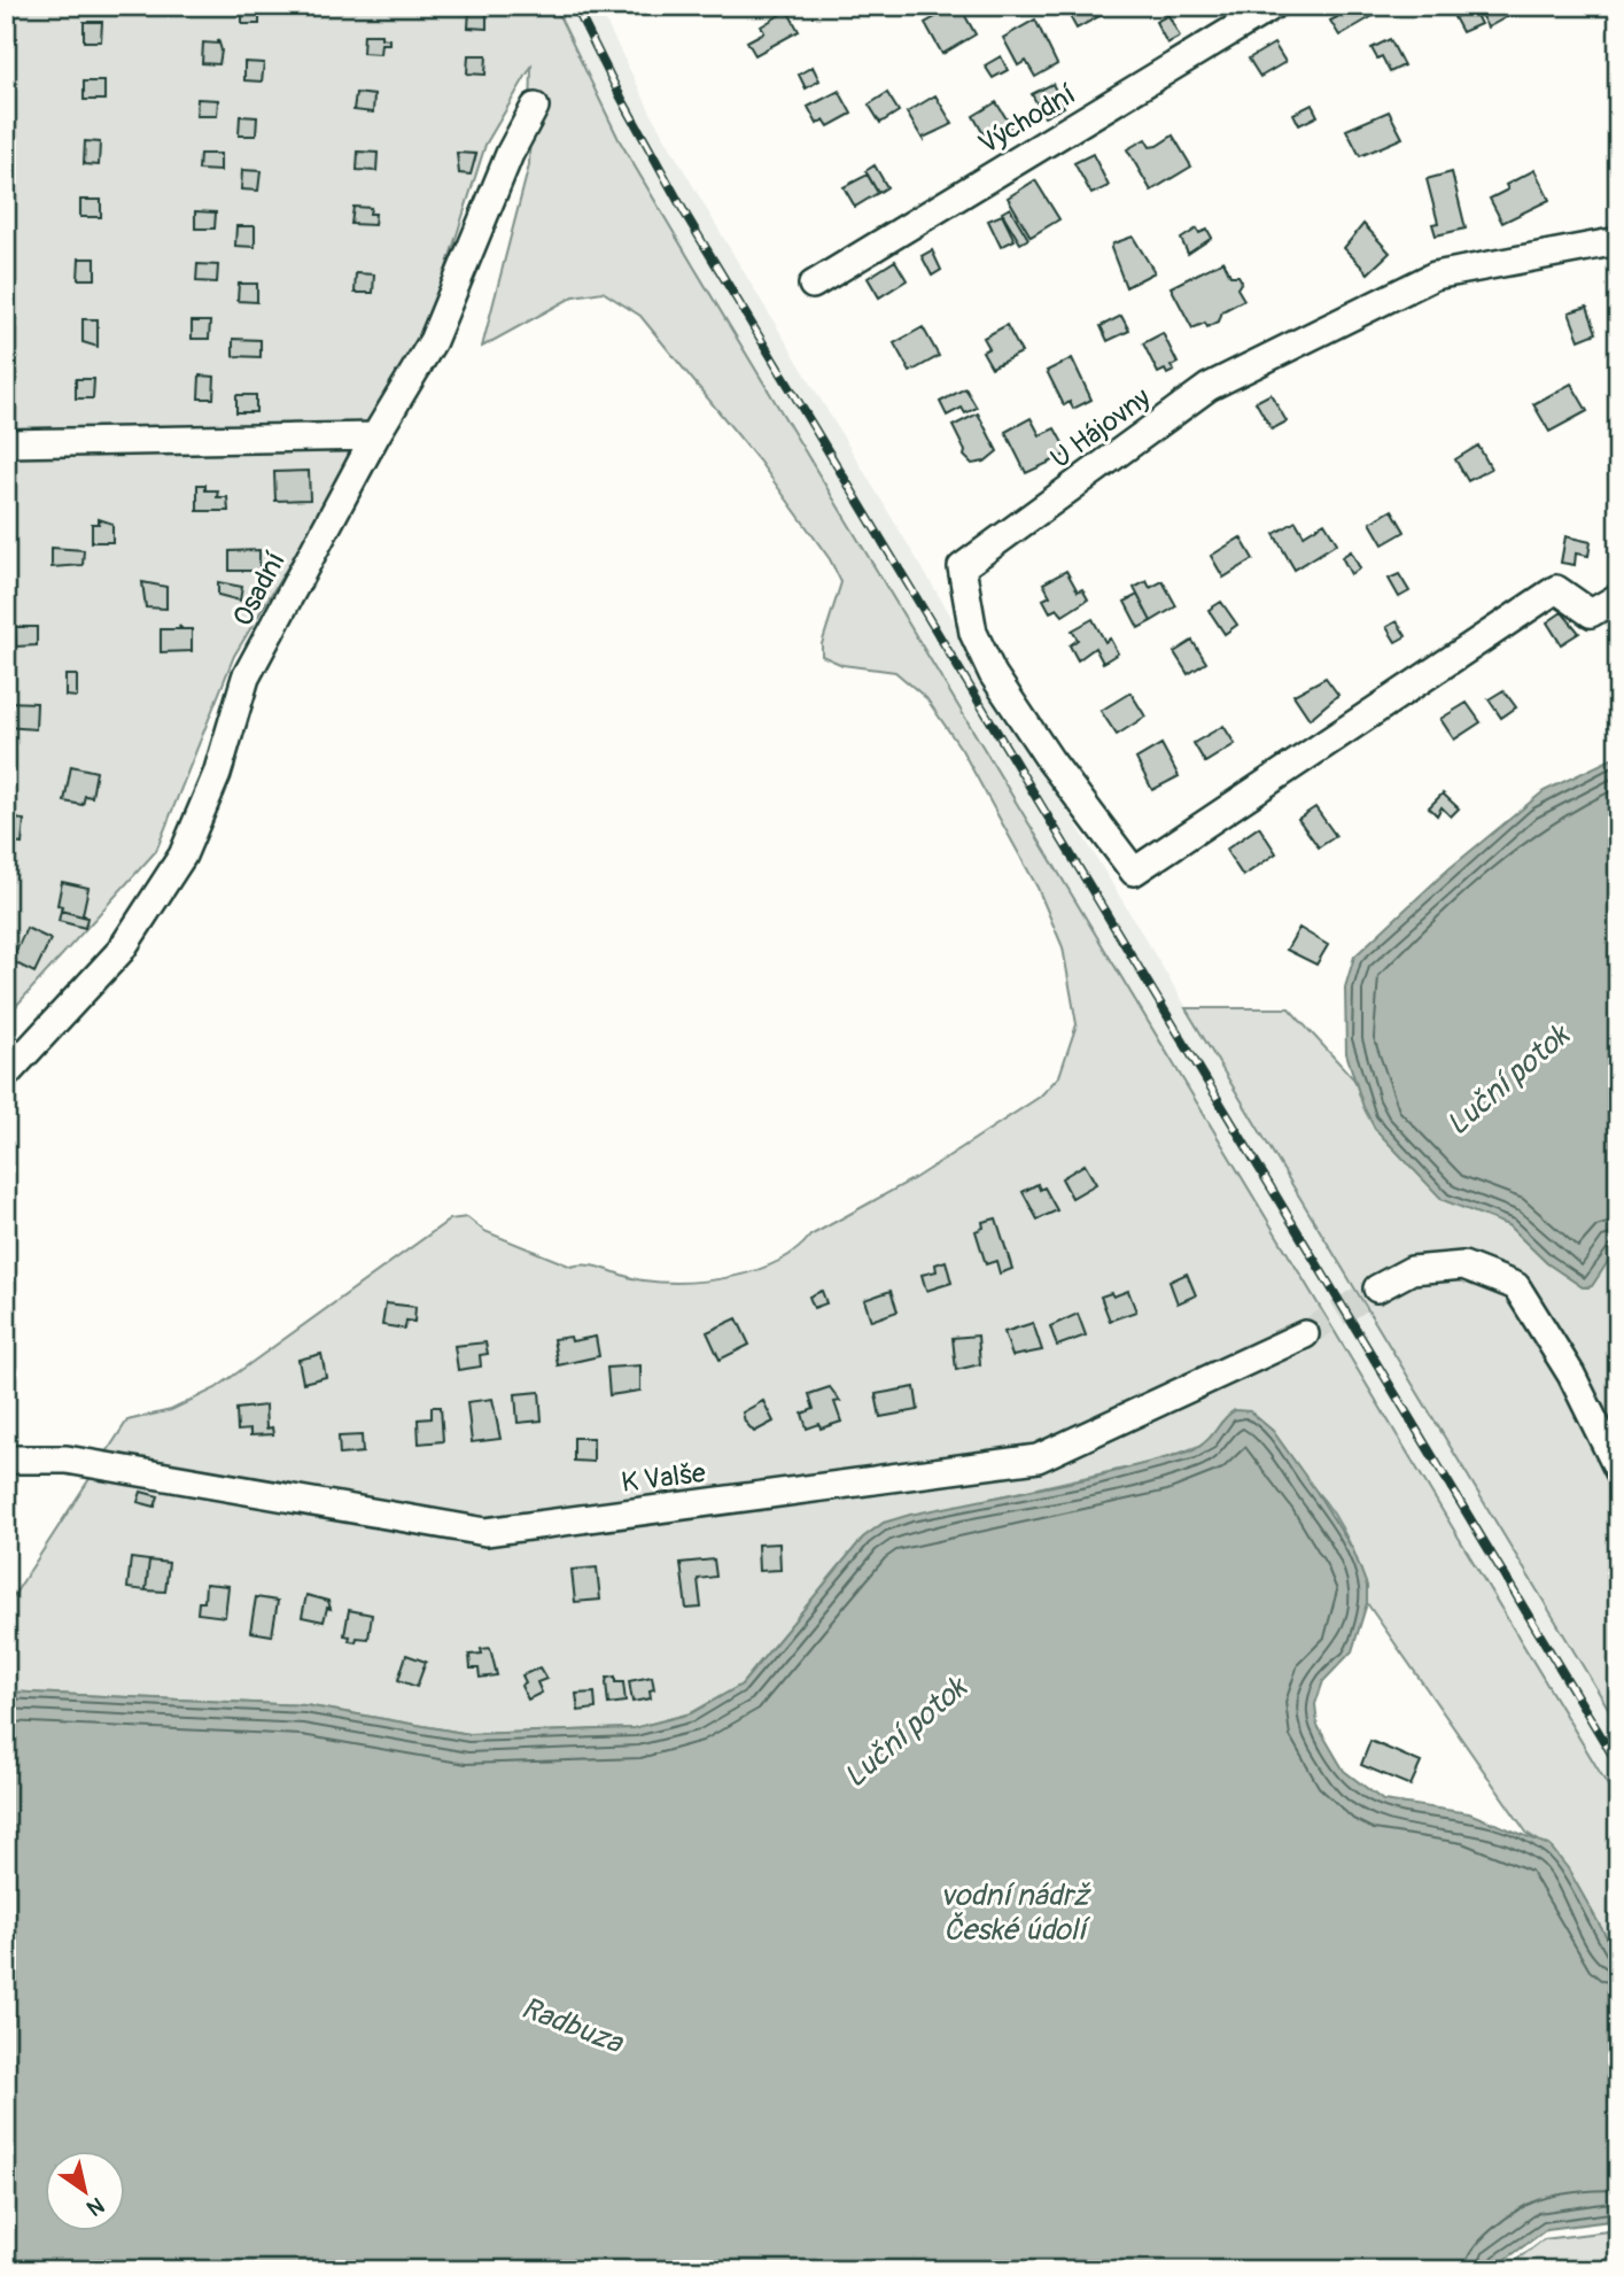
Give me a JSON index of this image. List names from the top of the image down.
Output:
{
  "streets": {
    "street": [
      "Východní",
      "U Hájovny",
      "Osadní",
      "K Valše"
    ]
  },
  "water": ["Luční potok", "vodní nádrž České údolí", "Radbuza"],
  "north": "bottom right"
}
